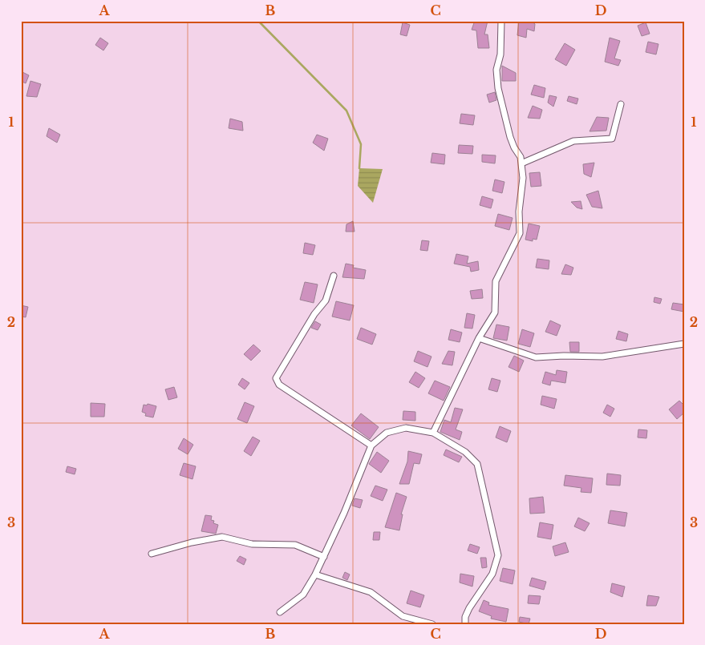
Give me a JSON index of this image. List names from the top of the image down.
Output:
{
  "grid": {
    "columns": [
      "A",
      "B",
      "C",
      "D"
    ],
    "rows": ["1", "2", "3"]
  }
}
